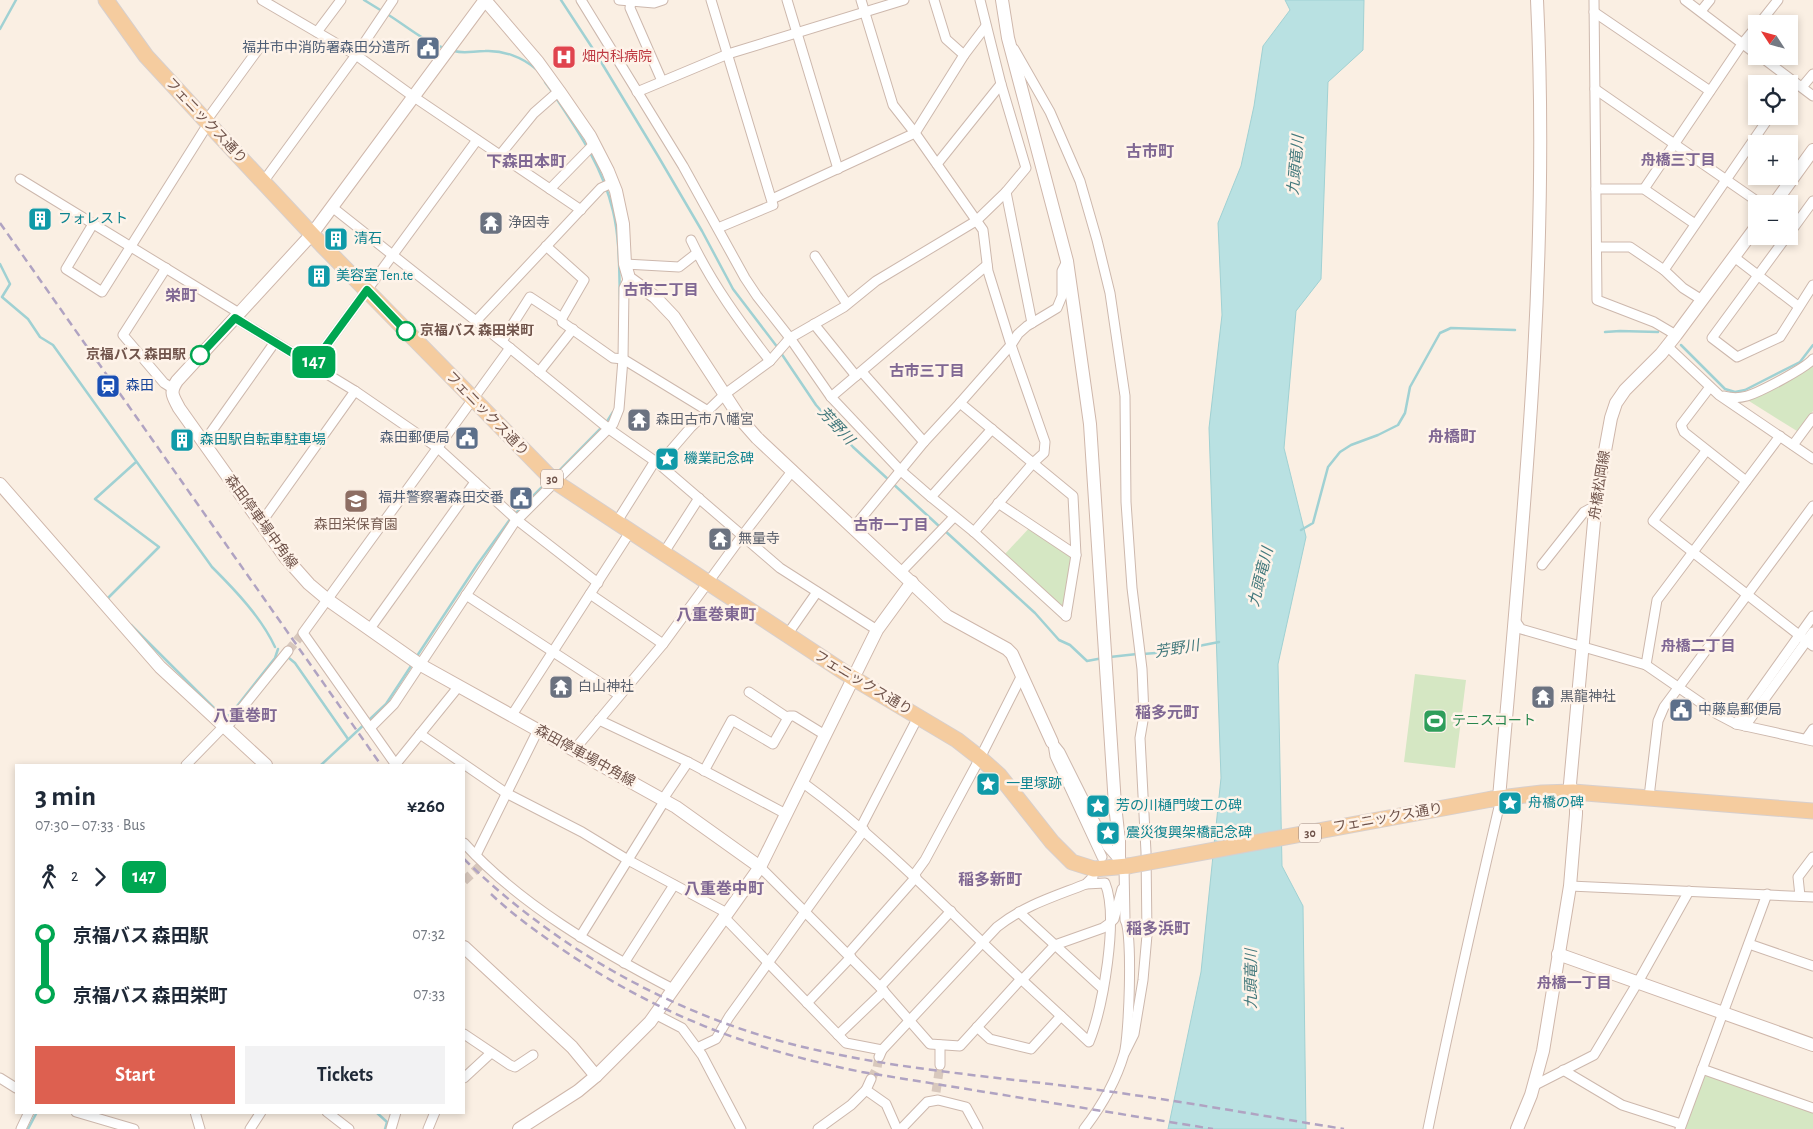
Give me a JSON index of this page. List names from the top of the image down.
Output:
{
  "streets": {
    "main road": ["フェニックス通り", "30"],
    "street": ["舟橋松岡線", "森田停車場中角線"]
  },
  "crossings": [
    ["フェニックス通り", "舟橋松岡線"]
  ],
  "districts": [
    "古市町",
    "舟橋三丁目",
    "下森田本町",
    "古市二丁目",
    "栄町",
    "古市三丁目",
    "舟橋町",
    "古市一丁目",
    "八重巻東町",
    "舟橋二丁目",
    "稲多元町",
    "八重巻町",
    "稲多新町",
    "八重巻中町",
    "稲多浜町",
    "舟橋一丁目"
  ],
  "water": ["九頭竜川", "芳野川"],
  "places": {
    "public building": [
      "福井市中消防署森田分遣所",
      "森田郵便局",
      "福井警察署森田交番",
      "中藤島郵便局"
    ],
    "hospital": ["畑内科病院"],
    "building": [
      "フォレスト",
      "清石",
      "美容室 Ten.te",
      "森田駅自転車駐車場"
    ],
    "temple": [
      "浄因寺",
      "森田古市八幡宮",
      "無量寺",
      "白山神社",
      "黒龍神社"
    ],
    "other": ["京福バス 森田栄町", "京福バス 森田駅"],
    "station": ["森田"],
    "place": [
      "機業記念碑",
      "一里塚跡",
      "舟橋の碑",
      "芳の川樋門竣工の碑",
      "震災復興架橋記念碑"
    ],
    "school or university": ["森田栄保育園"],
    "sports": ["テニスコート"]
  },
  "lines": ["bus line 147"],
  "north": "top left",
  "page": {
    "on_map": "147",
    "map_buttons": ["+", "−"],
    "heading": ["3 min", "07:30 – 07:33 · Bus", "¥260"],
    "legs": ["2", "147"],
    "list": [
      {
        "name": "京福バス 森田駅",
        "value": "07:32"
      },
      {
        "name": "京福バス 森田栄町",
        "value": "07:33"
      }
    ],
    "buttons": ["Start", "Tickets"]
  }
}
